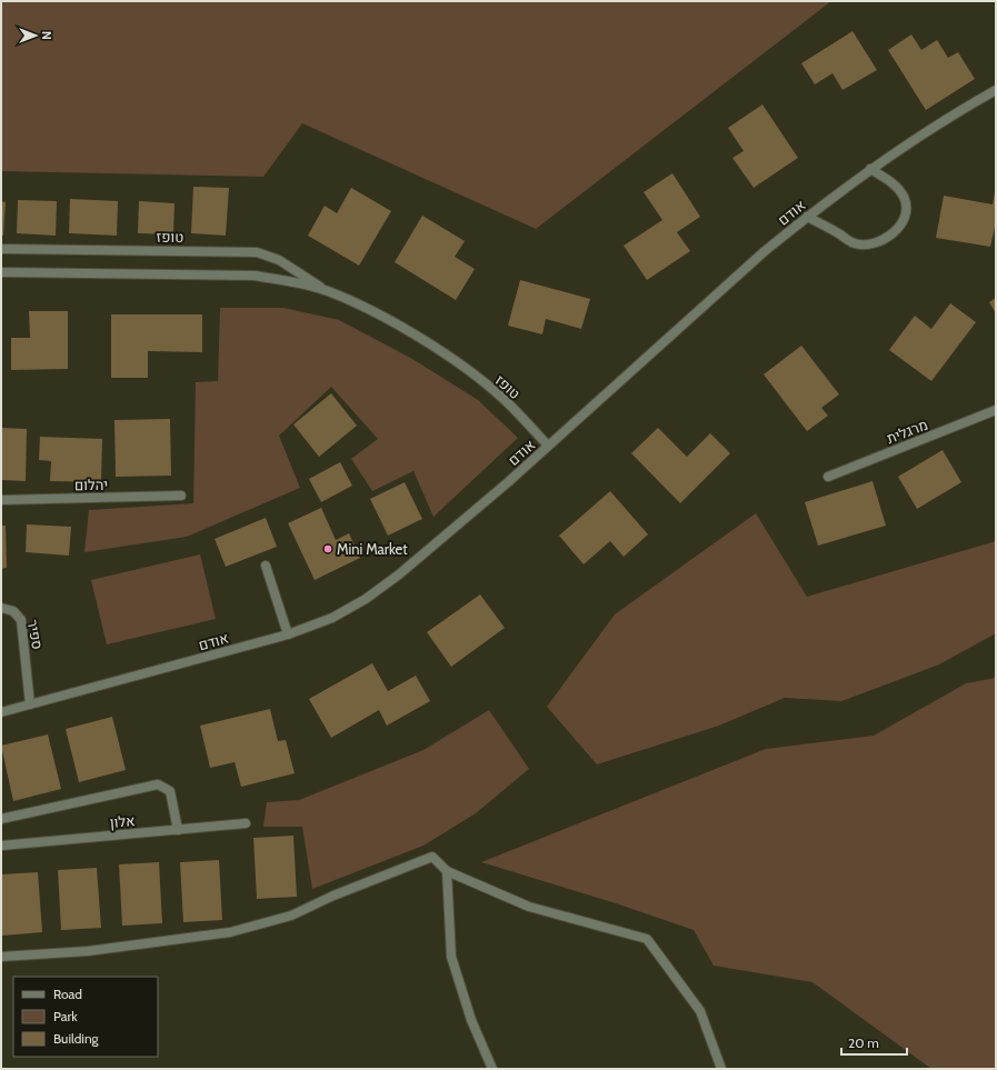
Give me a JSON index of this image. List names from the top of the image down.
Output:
{
  "streets": {
    "street": [
      "אודם",
      "טופז",
      "מרגלית",
      "יהלום",
      "ספיר",
      "אלון"
    ]
  },
  "crossings": [
    ["אודם", "טופז"],
    ["אודם", "ספיר"]
  ],
  "places": ["Mini Market"],
  "legend": ["Road", "Park", "Building"],
  "scale_bar": "20 m",
  "north": "right"
}
